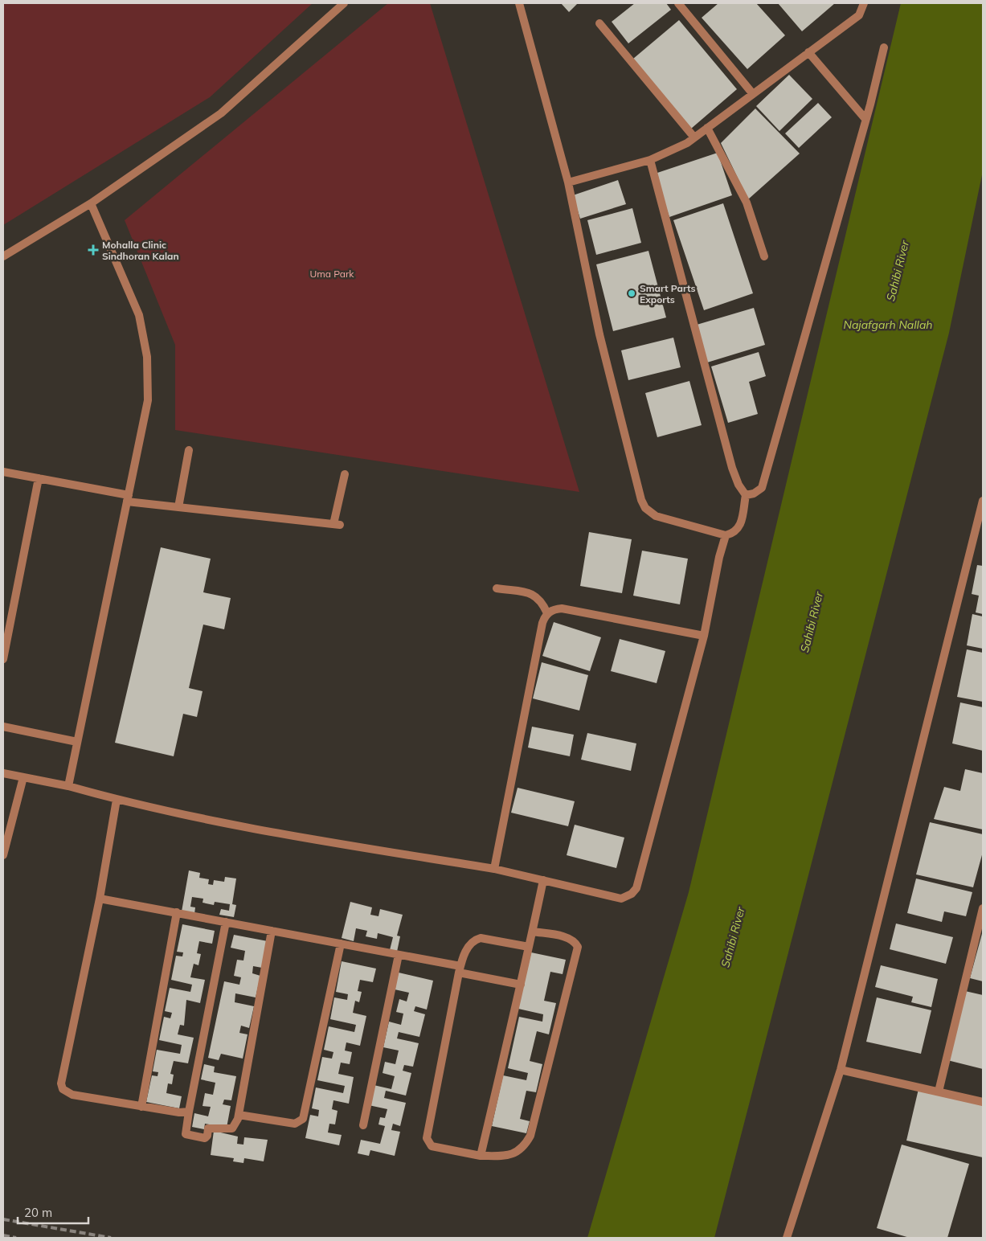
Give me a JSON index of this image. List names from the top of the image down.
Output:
{
  "water": ["Sahibi River", "Najafgarh Nallah"],
  "parks": ["Uma Park"],
  "places": {
    "health": ["Mohalla Clinic Sindhoran Kalan"],
    "other": ["Smart Parts Exports"]
  },
  "scale_bar": "20 m"
}
